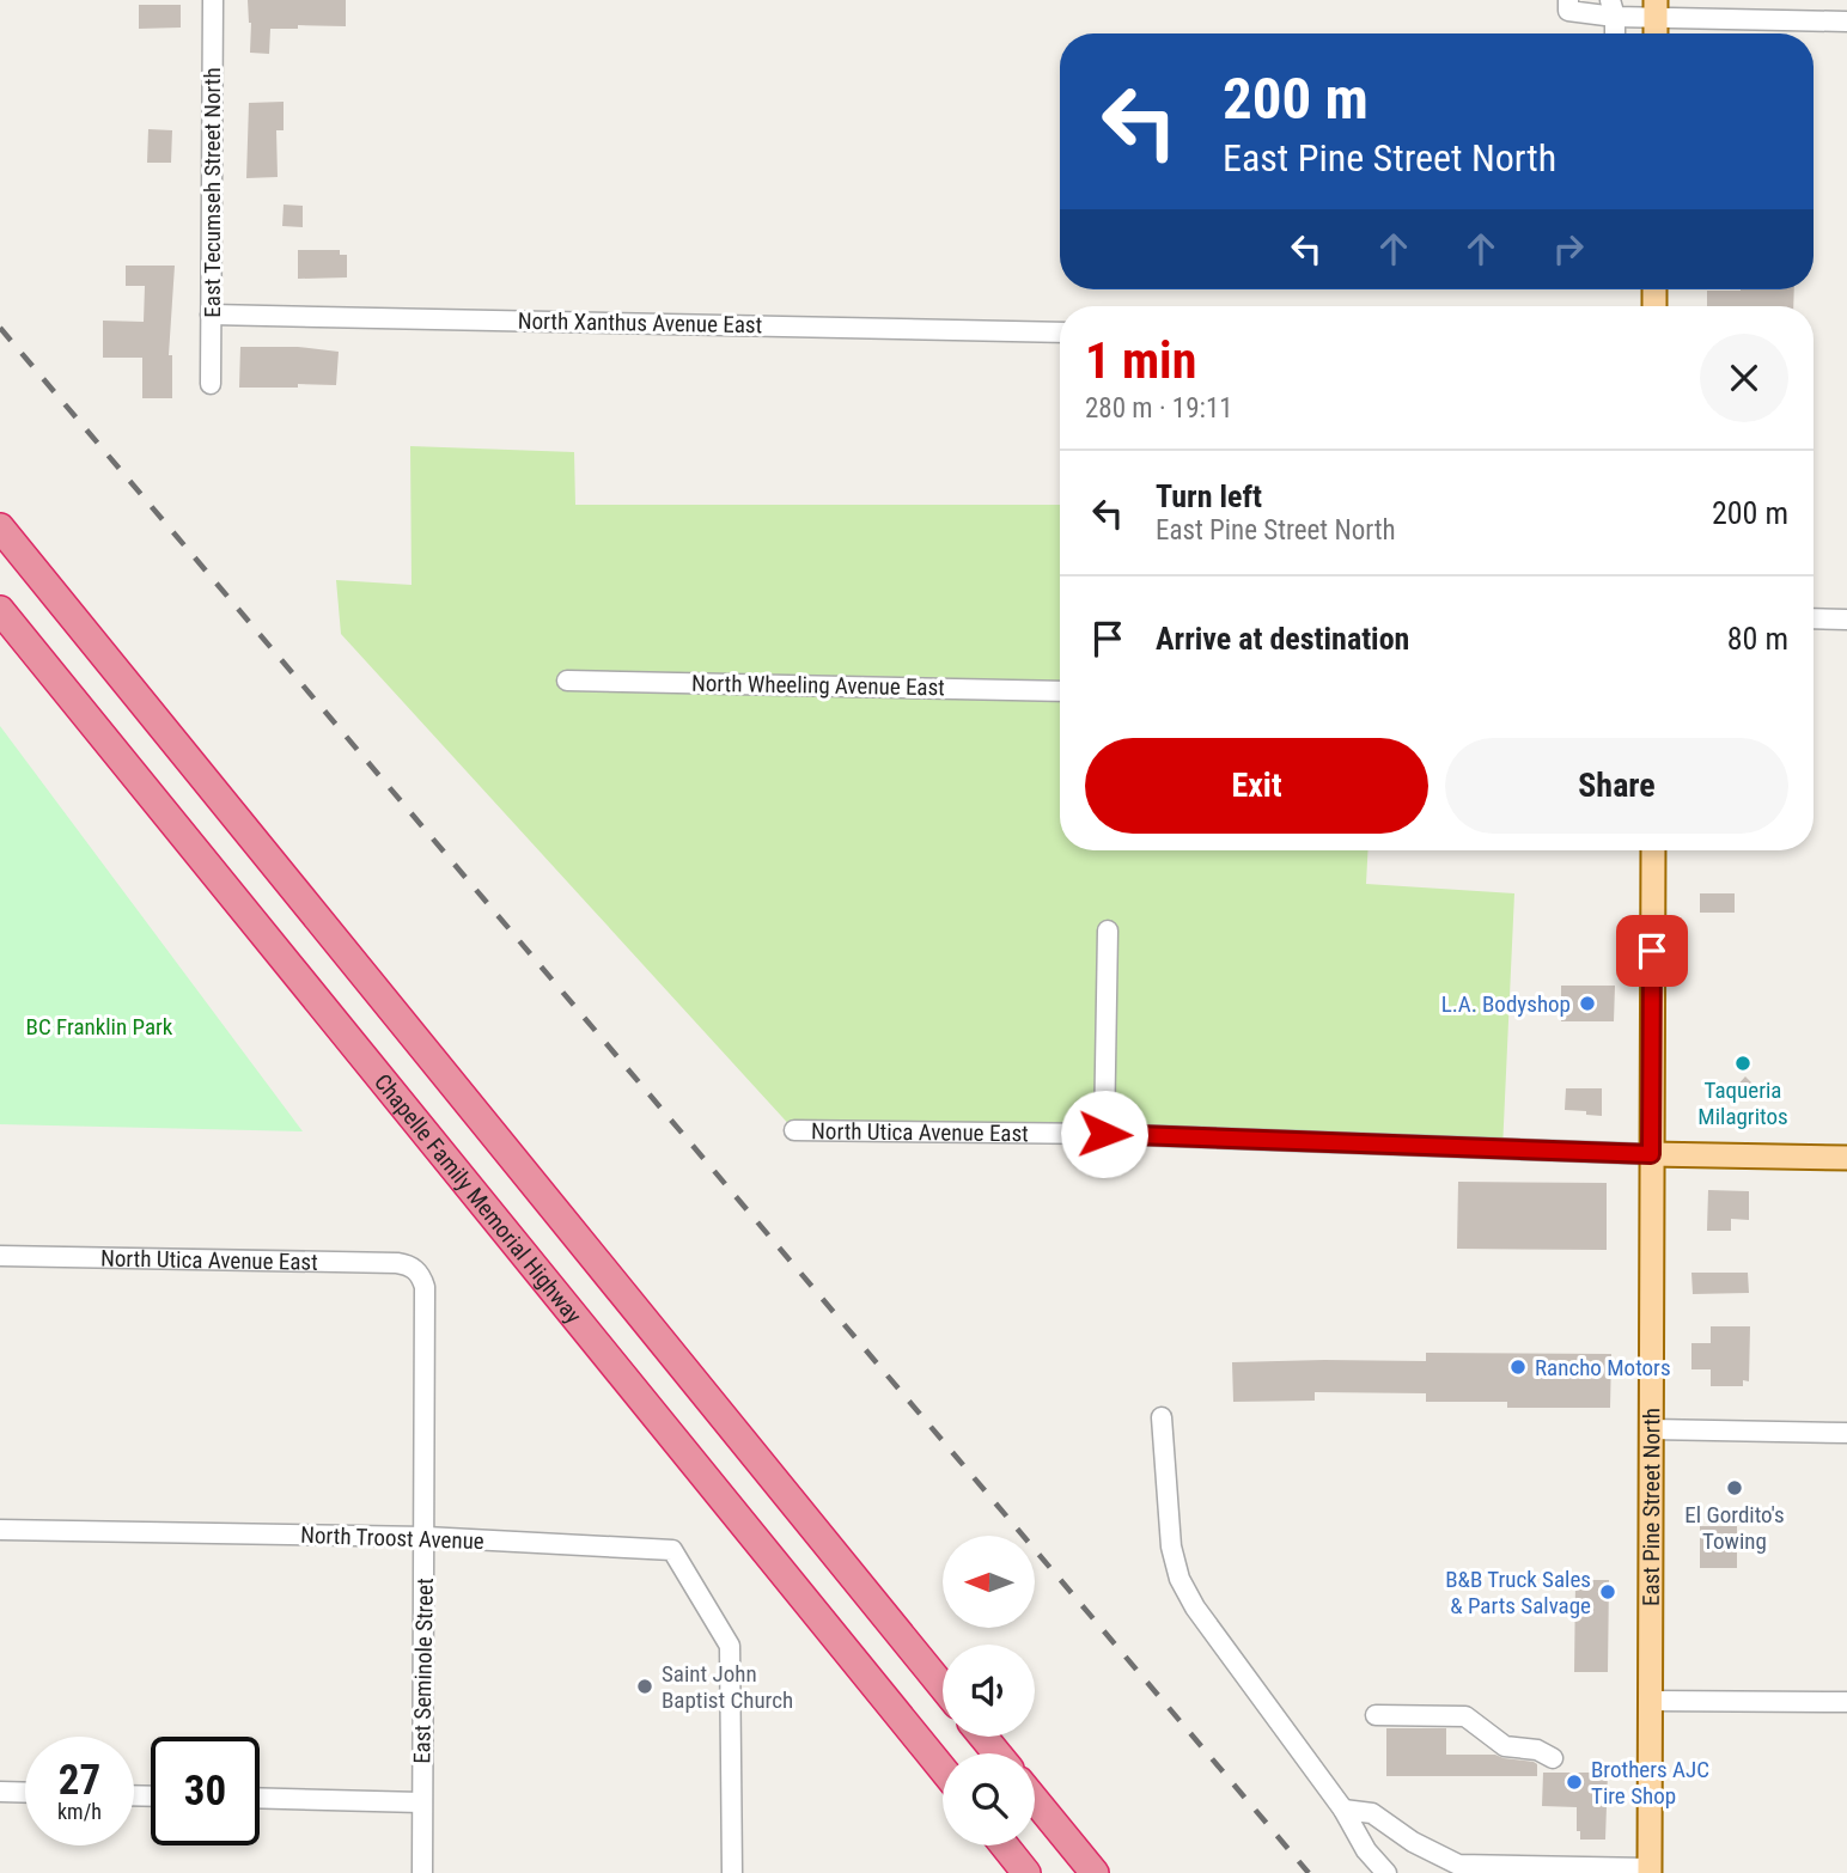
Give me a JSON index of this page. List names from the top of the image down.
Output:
{
  "streets": {
    "highway": ["Chapelle Family Memorial Highway"],
    "main road": ["North Utica Avenue East", "East Pine Street North"],
    "street": [
      "East Tecumseh Street North",
      "North Xanthus Avenue East",
      "North Wheeling Avenue East",
      "North Troost Avenue",
      "East Seminole Street"
    ]
  },
  "crossings": [
    ["East Tecumseh Street North", "North Xanthus Avenue East"],
    ["North Utica Avenue East", "East Pine Street North"],
    ["North Utica Avenue East", "East Seminole Street"],
    ["North Troost Avenue", "East Seminole Street"]
  ],
  "parks": ["BC Franklin Park"],
  "places": [
    "L.A. Bodyshop",
    "Taqueria Milagritos",
    "Rancho Motors",
    "El Gordito's Towing",
    "B&B Truck Sales & Parts Salvage",
    "Saint John Baptist Church",
    "Brothers AJC Tire Shop"
  ],
  "north": "left",
  "page": {
    "turn": ["200 m", "East Pine Street North"],
    "heading": ["1 min", "280 m · 19:11"],
    "list": [
      {
        "name": "Turn left",
        "note": "East Pine Street North",
        "value": "200 m"
      },
      {
        "name": "Arrive at destination",
        "value": "80 m"
      }
    ],
    "buttons": ["Exit", "Share"],
    "speed": "27 km/h",
    "limit": "30"
  }
}
